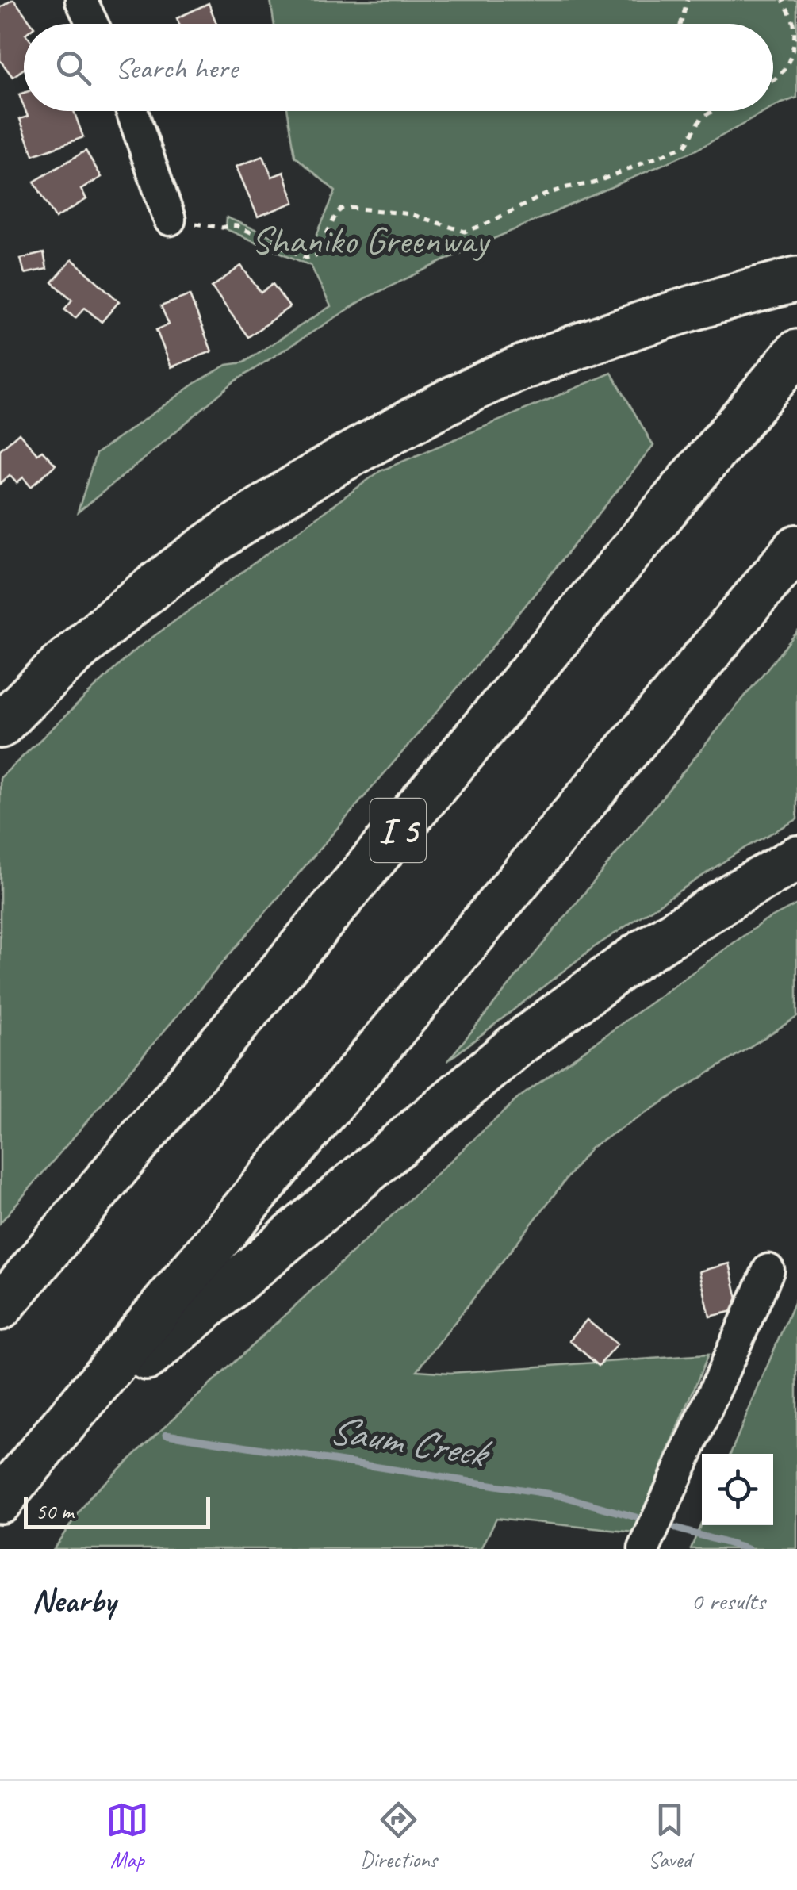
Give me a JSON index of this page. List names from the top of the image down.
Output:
{
  "streets": {
    "highway": ["I 5"]
  },
  "water": ["Saum Creek"],
  "parks": ["Shaniko Greenway"],
  "scale_bar": "50 m",
  "page": {
    "search": "Search here",
    "scale": "50 m",
    "heading": ["Nearby", "0 results"],
    "nav": ["Map", "Directions", "Saved"]
  }
}
